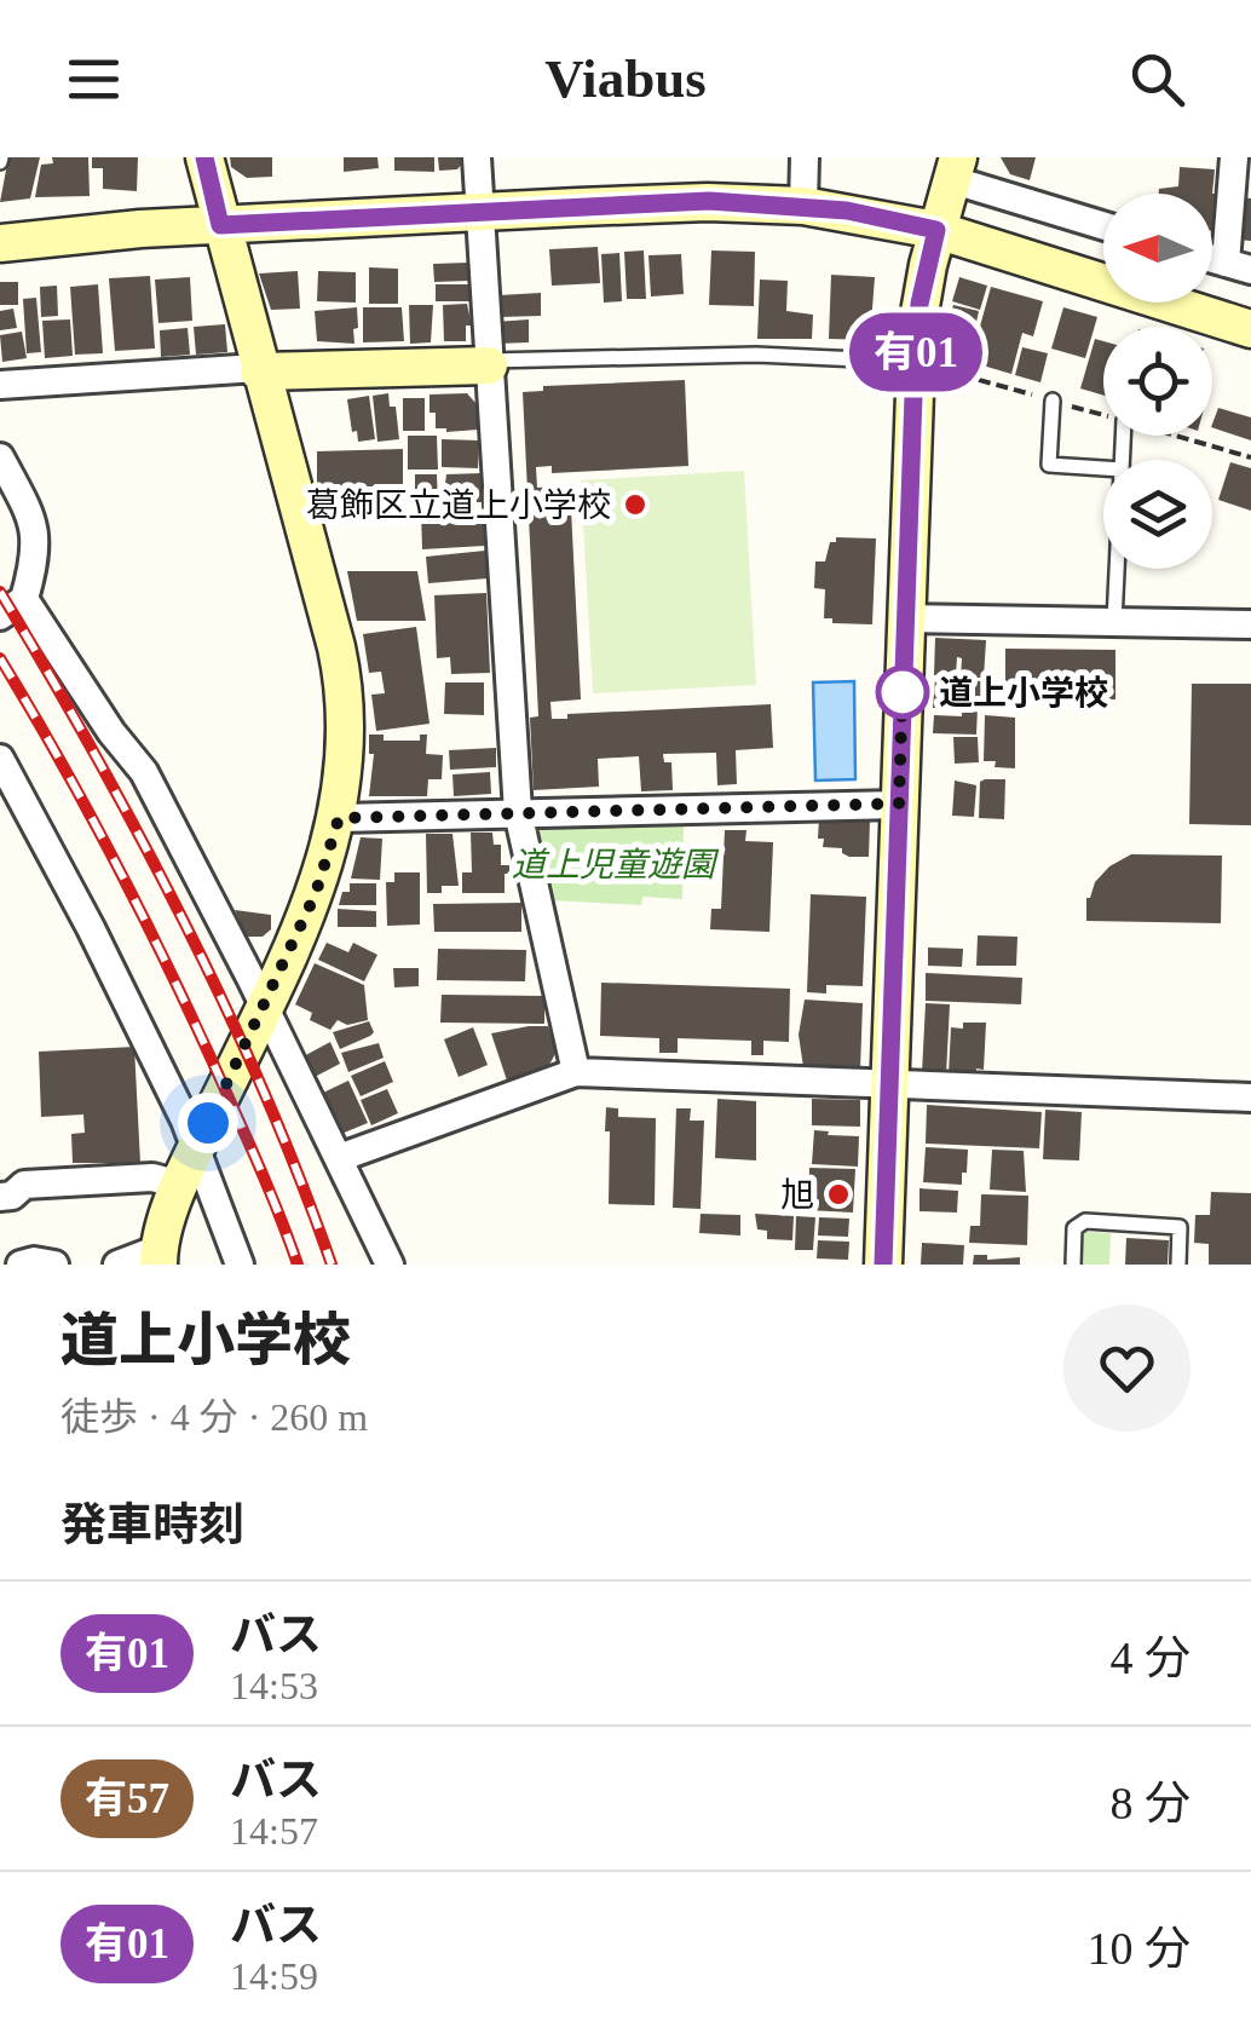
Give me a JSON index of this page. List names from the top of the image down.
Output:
{
  "parks": ["道上児童遊園"],
  "places": ["葛飾区立道上小学校", "道上小学校", "旭"],
  "lines": ["bus line 有01"],
  "north": "left",
  "page": {
    "header": "Viabus",
    "on_map": "有01",
    "heading": [
      ["道上小学校", "徒歩 · 4 分 · 260 m"],
      "発車時刻"
    ],
    "list": [
      {
        "mark": "有01",
        "name": "バス",
        "note": "14:53",
        "value": "4 分"
      },
      {
        "mark": "有57",
        "name": "バス",
        "note": "14:57",
        "value": "8 分"
      },
      {
        "mark": "有01",
        "name": "バス",
        "note": "14:59",
        "value": "10 分"
      }
    ]
  }
}
